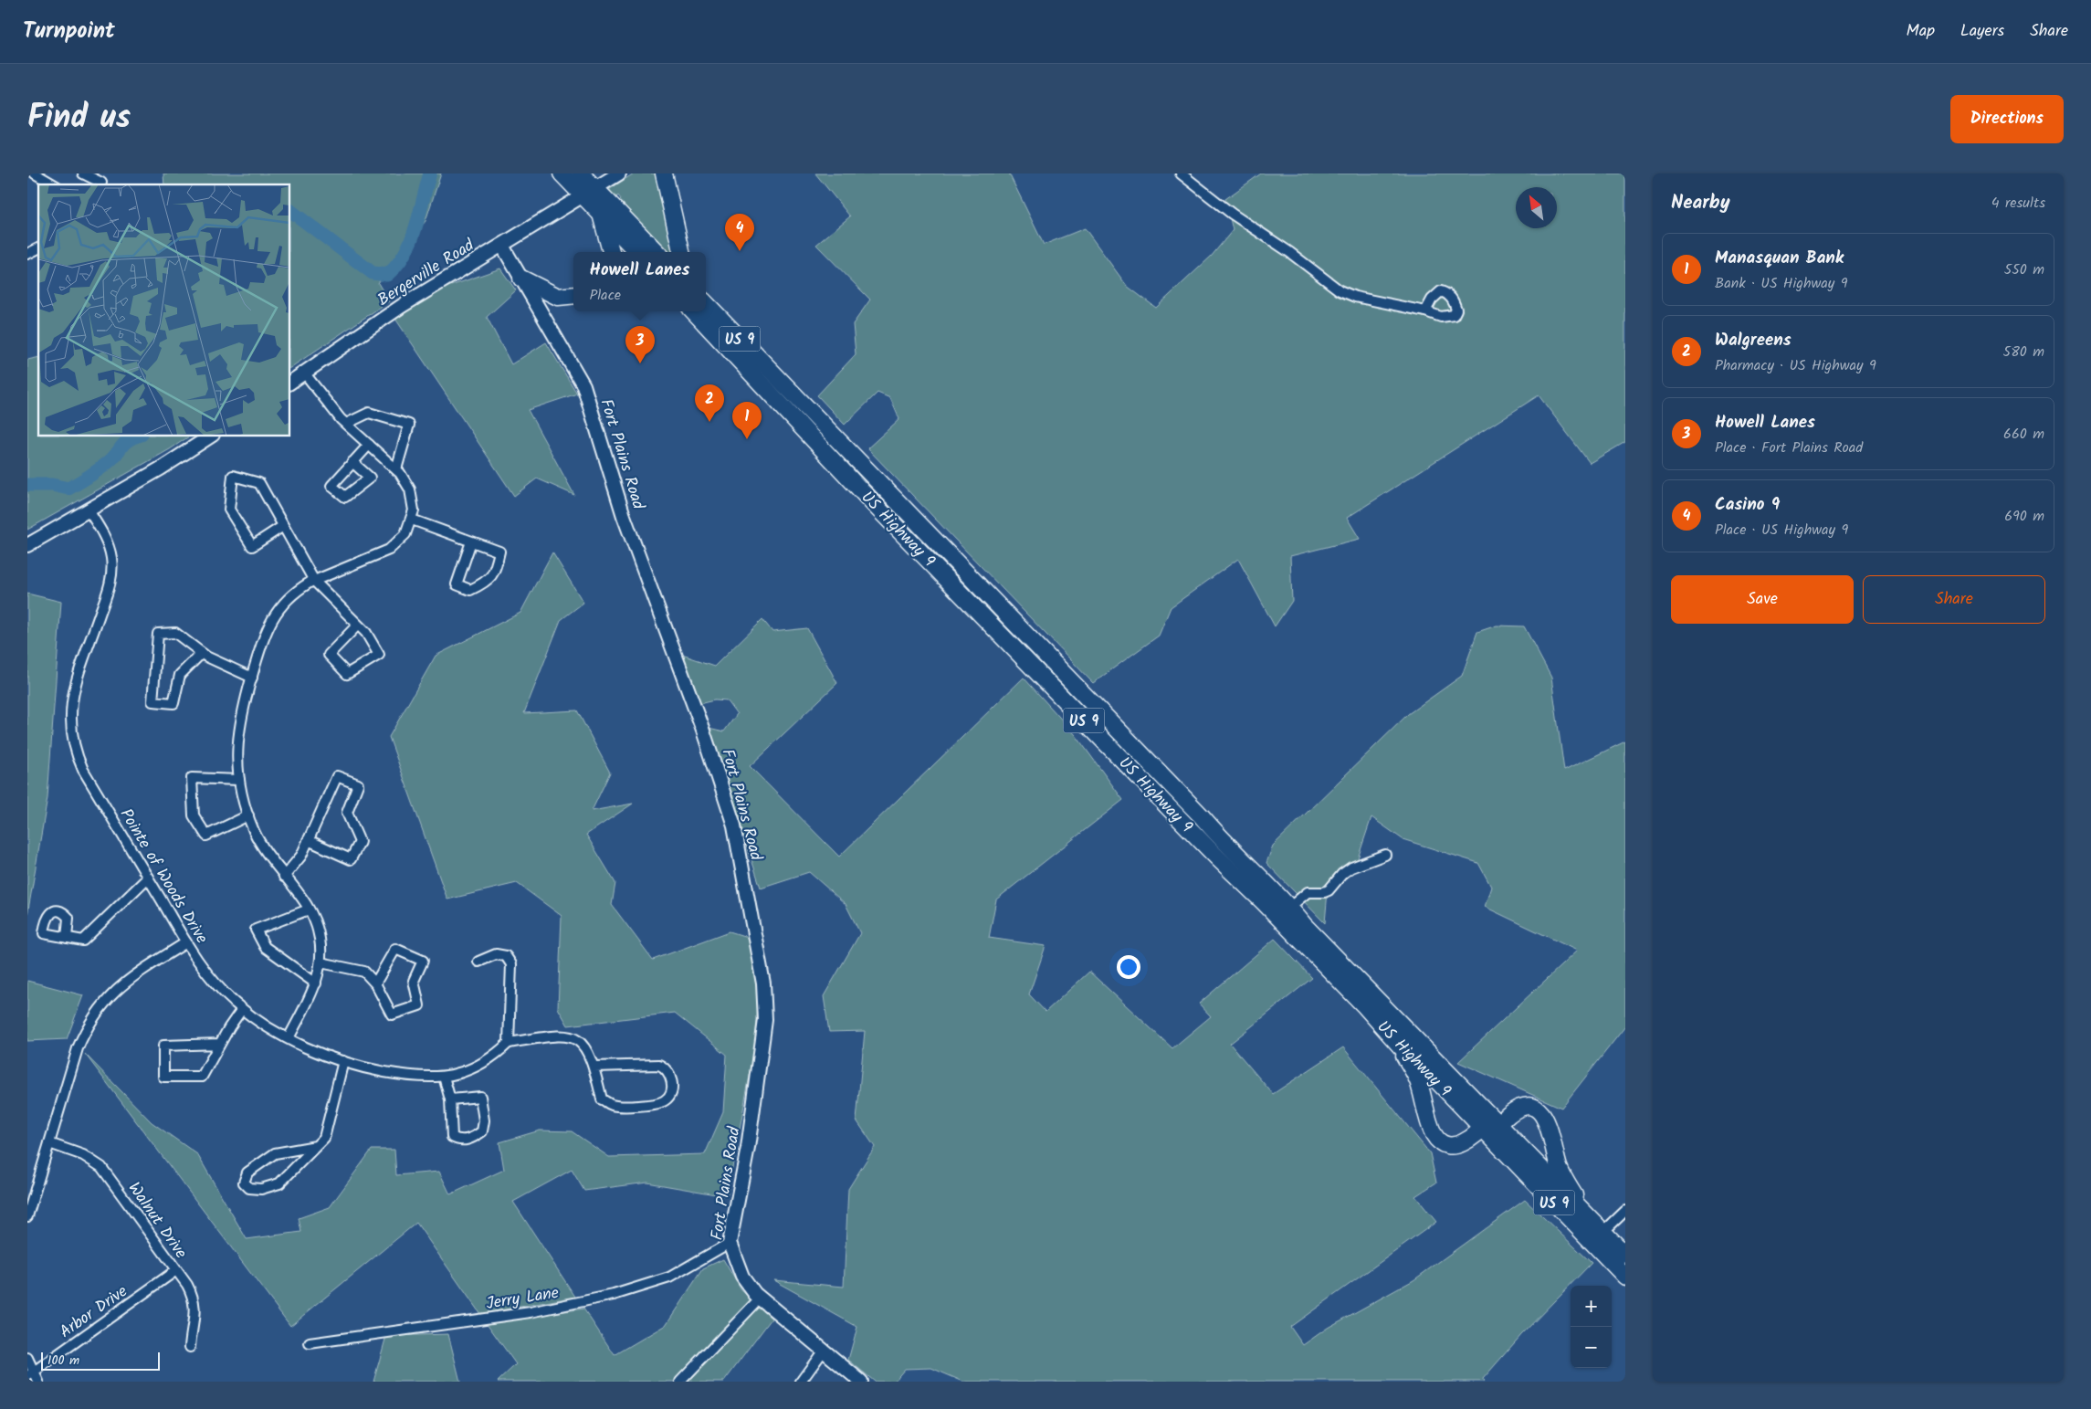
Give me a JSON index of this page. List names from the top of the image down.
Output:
{
  "streets": {
    "highway": ["US 9", "US Highway 9"],
    "street": [
      "Bergerville Road",
      "Fort Plains Road",
      "Pointe of Woods Drive",
      "Walnut Drive",
      "Jerry Lane",
      "Arbor Drive"
    ]
  },
  "crossings": [
    ["Bergerville Road", "Fort Plains Road"],
    ["Fort Plains Road", "Jerry Lane"],
    ["Walnut Drive", "Arbor Drive"]
  ],
  "scale_bar": "100 m",
  "north": "top left",
  "page": {
    "header": "Turnpoint",
    "nav": ["Map", "Layers", "Share"],
    "title": "Find us",
    "buttons": [
      "Directions",
      ["Save", "Share"]
    ],
    "heading": ["Nearby", "4 results"],
    "pins": [
      "4",
      "3",
      "2",
      "1"
    ],
    "list": [
      {
        "mark": "1",
        "name": "Manasquan Bank",
        "note": "Bank · US Highway 9",
        "value": "550 m"
      },
      {
        "mark": "2",
        "name": "Walgreens",
        "note": "Pharmacy · US Highway 9",
        "value": "580 m"
      },
      {
        "mark": "3",
        "name": "Howell Lanes",
        "note": "Place · Fort Plains Road",
        "value": "660 m"
      },
      {
        "mark": "4",
        "name": "Casino 9",
        "note": "Place · US Highway 9",
        "value": "690 m"
      }
    ],
    "popup": ["Howell Lanes", "Place"],
    "map_buttons": ["+", "−"],
    "scale": "100 m"
  }
}
